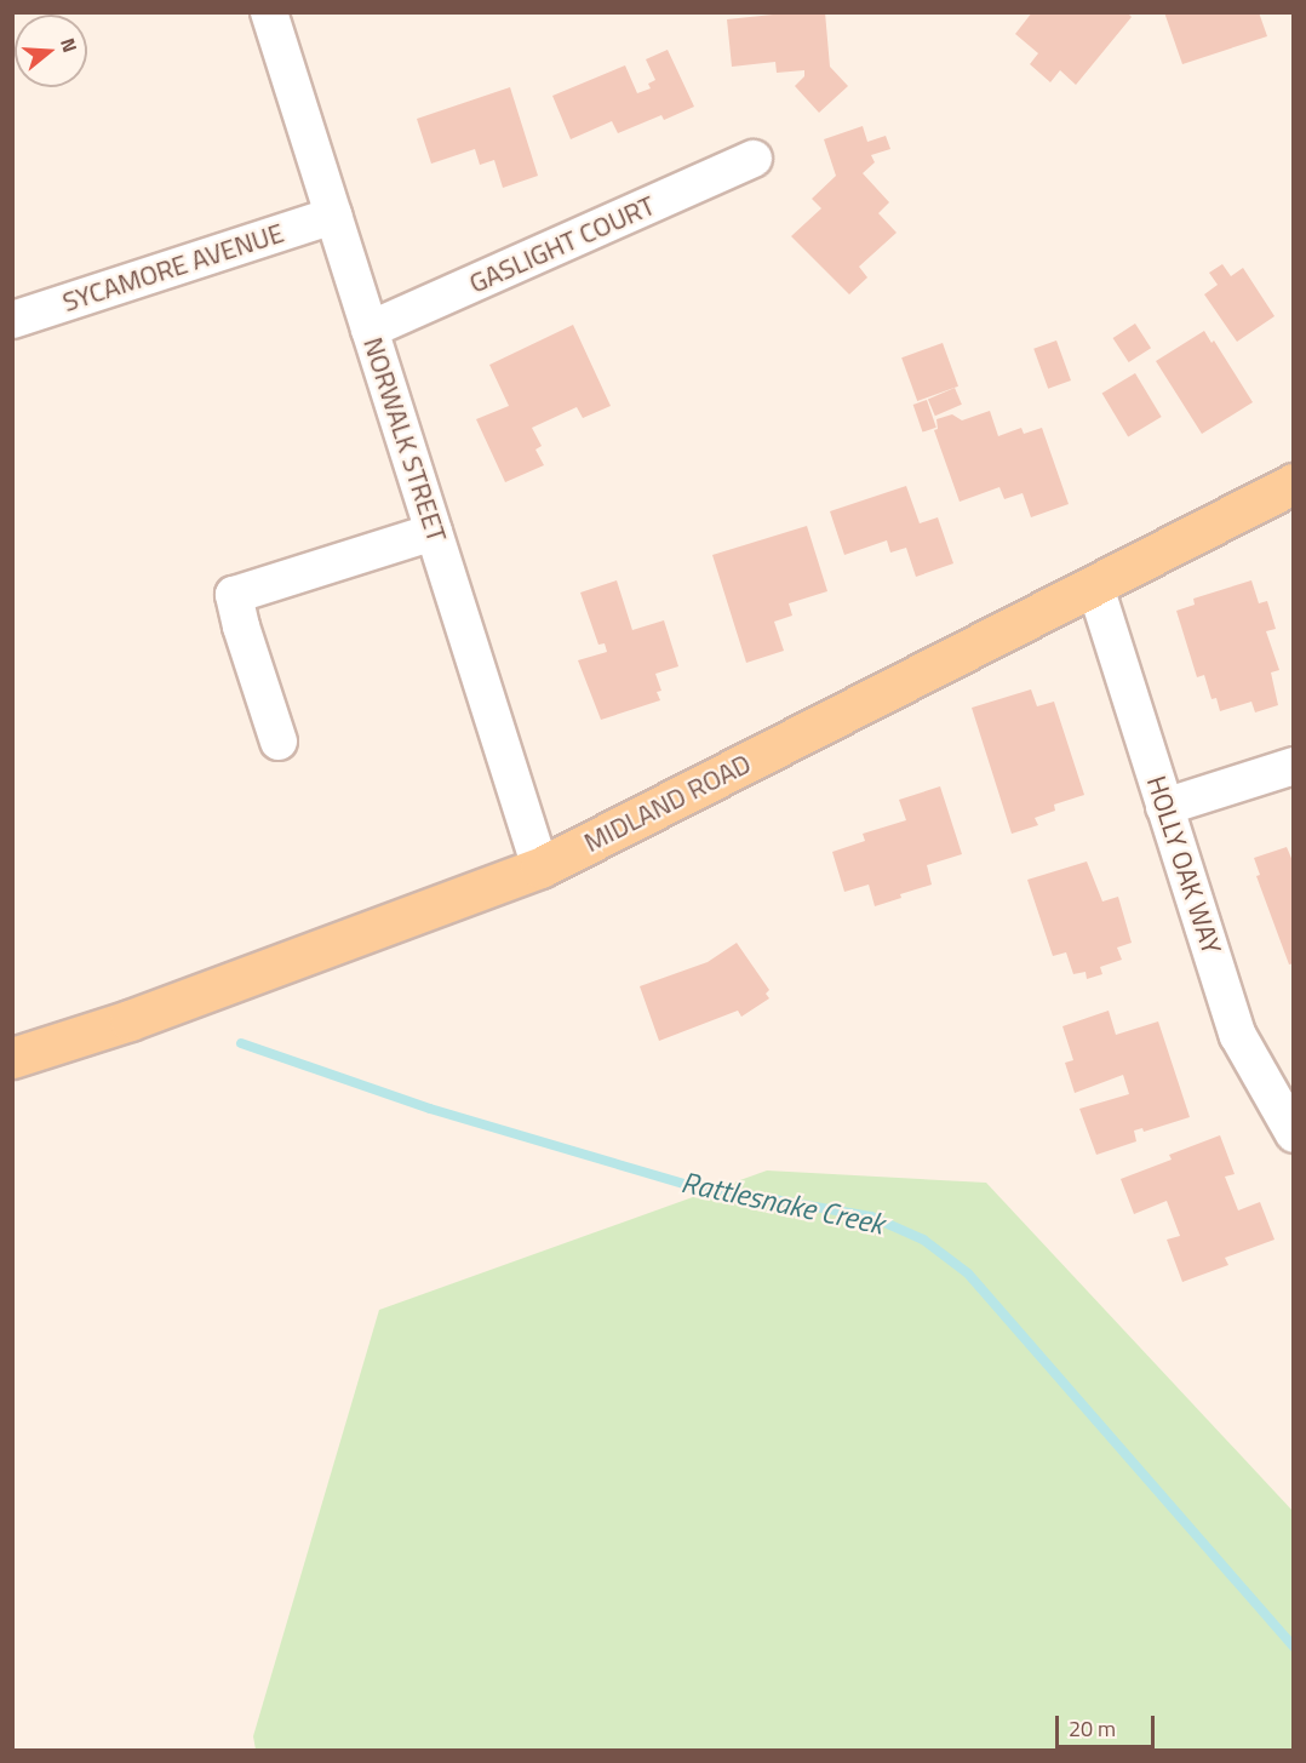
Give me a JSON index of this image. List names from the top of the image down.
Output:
{
  "streets": {
    "main road": ["MIDLAND ROAD"],
    "street": [
      "GASLIGHT COURT",
      "SYCAMORE AVENUE",
      "NORWALK STREET",
      "HOLLY OAK WAY"
    ]
  },
  "crossings": [
    ["GASLIGHT COURT", "NORWALK STREET"],
    ["SYCAMORE AVENUE", "NORWALK STREET"],
    ["NORWALK STREET", "MIDLAND ROAD"],
    ["MIDLAND ROAD", "HOLLY OAK WAY"]
  ],
  "water": ["Rattlesnake Creek"],
  "scale_bar": "20 m",
  "north": "right"
}
